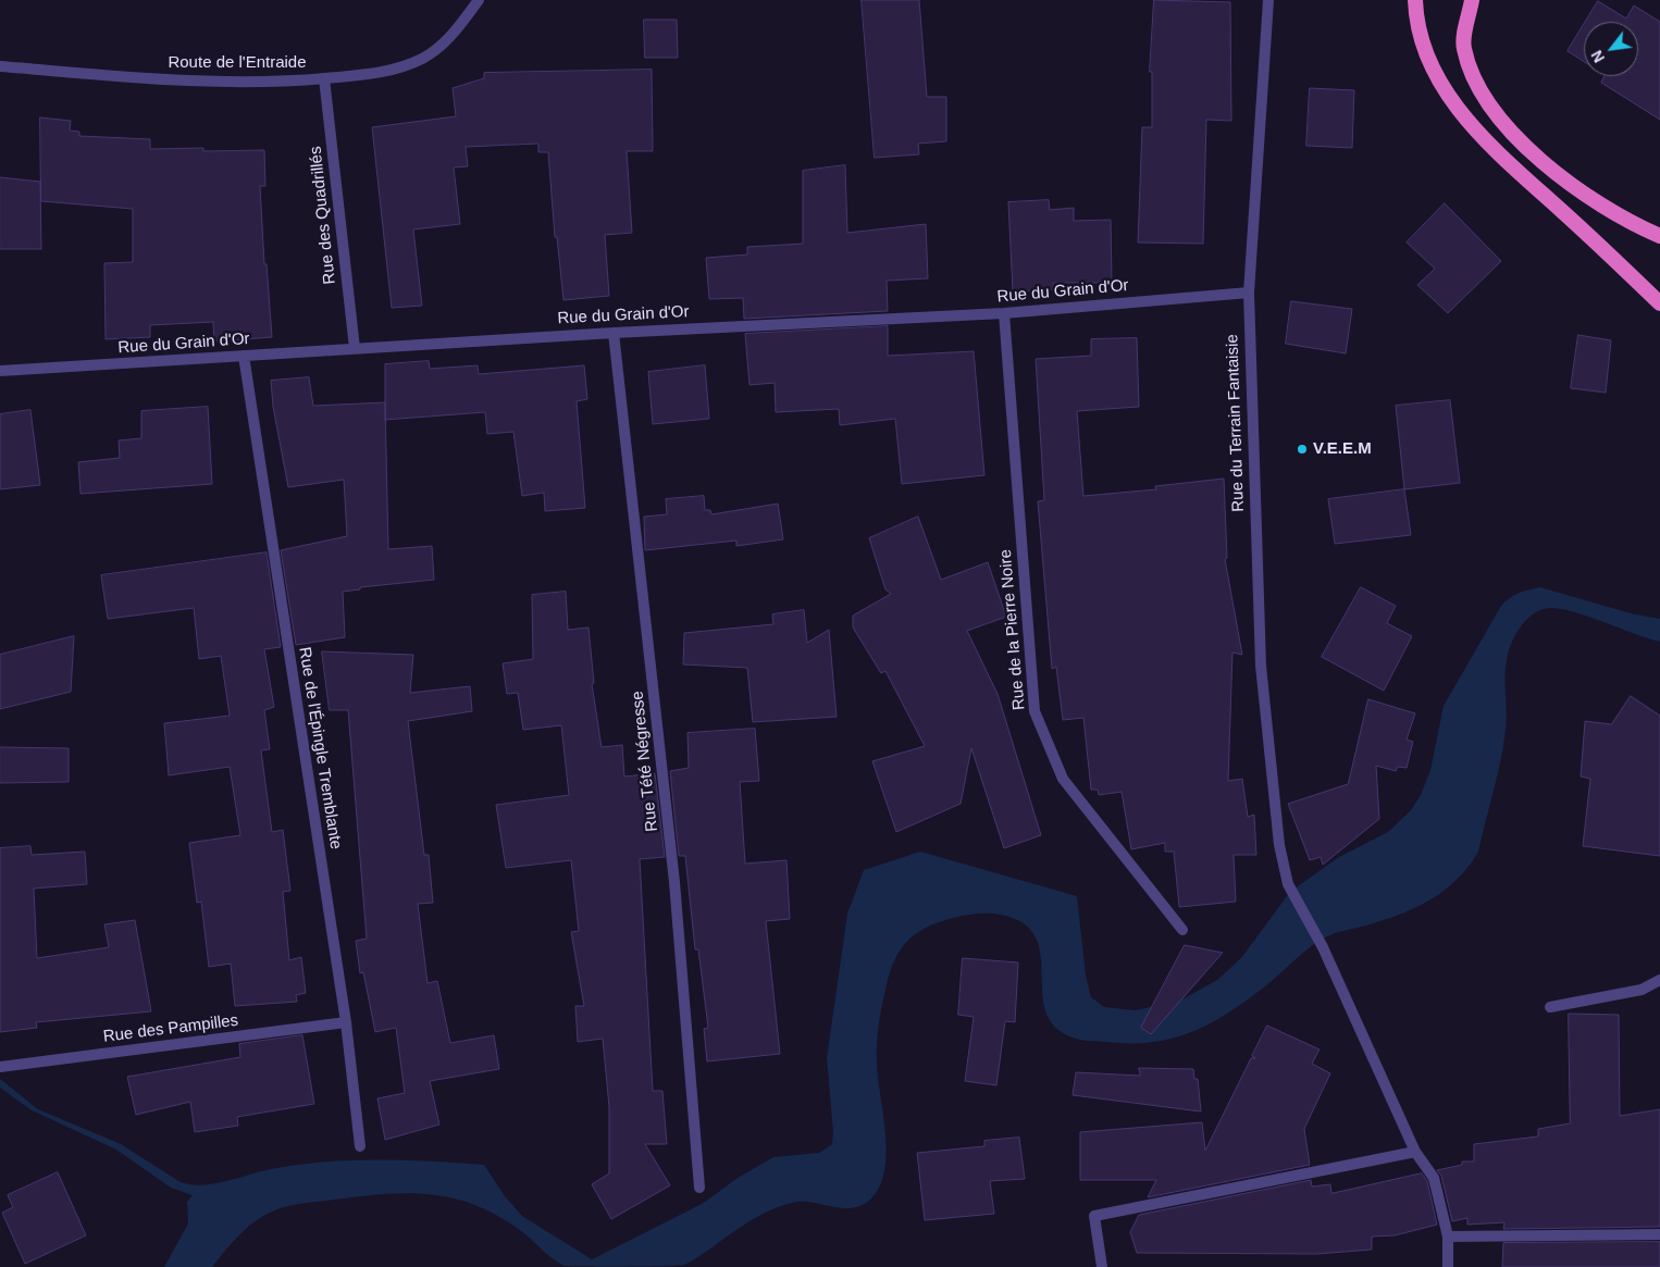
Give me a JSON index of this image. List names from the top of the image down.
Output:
{
  "streets": {
    "street": [
      "Route de l'Entraide",
      "Rue des Quadrillés",
      "Rue du Grain d'Or",
      "Rue du Terrain Fantaisie",
      "Rue de la Pierre Noire",
      "Rue de l'Épingle Tremblante",
      "Rue Tété Négresse",
      "Rue des Pampilles"
    ]
  },
  "crossings": [
    ["Route de l'Entraide", "Rue des Quadrillés"],
    ["Rue des Quadrillés", "Rue du Grain d'Or"],
    ["Rue du Grain d'Or", "Rue du Terrain Fantaisie"],
    ["Rue du Grain d'Or", "Rue de la Pierre Noire"],
    ["Rue du Grain d'Or", "Rue de l'Épingle Tremblante"],
    ["Rue du Grain d'Or", "Rue Tété Négresse"],
    ["Rue de l'Épingle Tremblante", "Rue des Pampilles"]
  ],
  "places": ["V.E.E.M"],
  "north": "bottom left"
}
